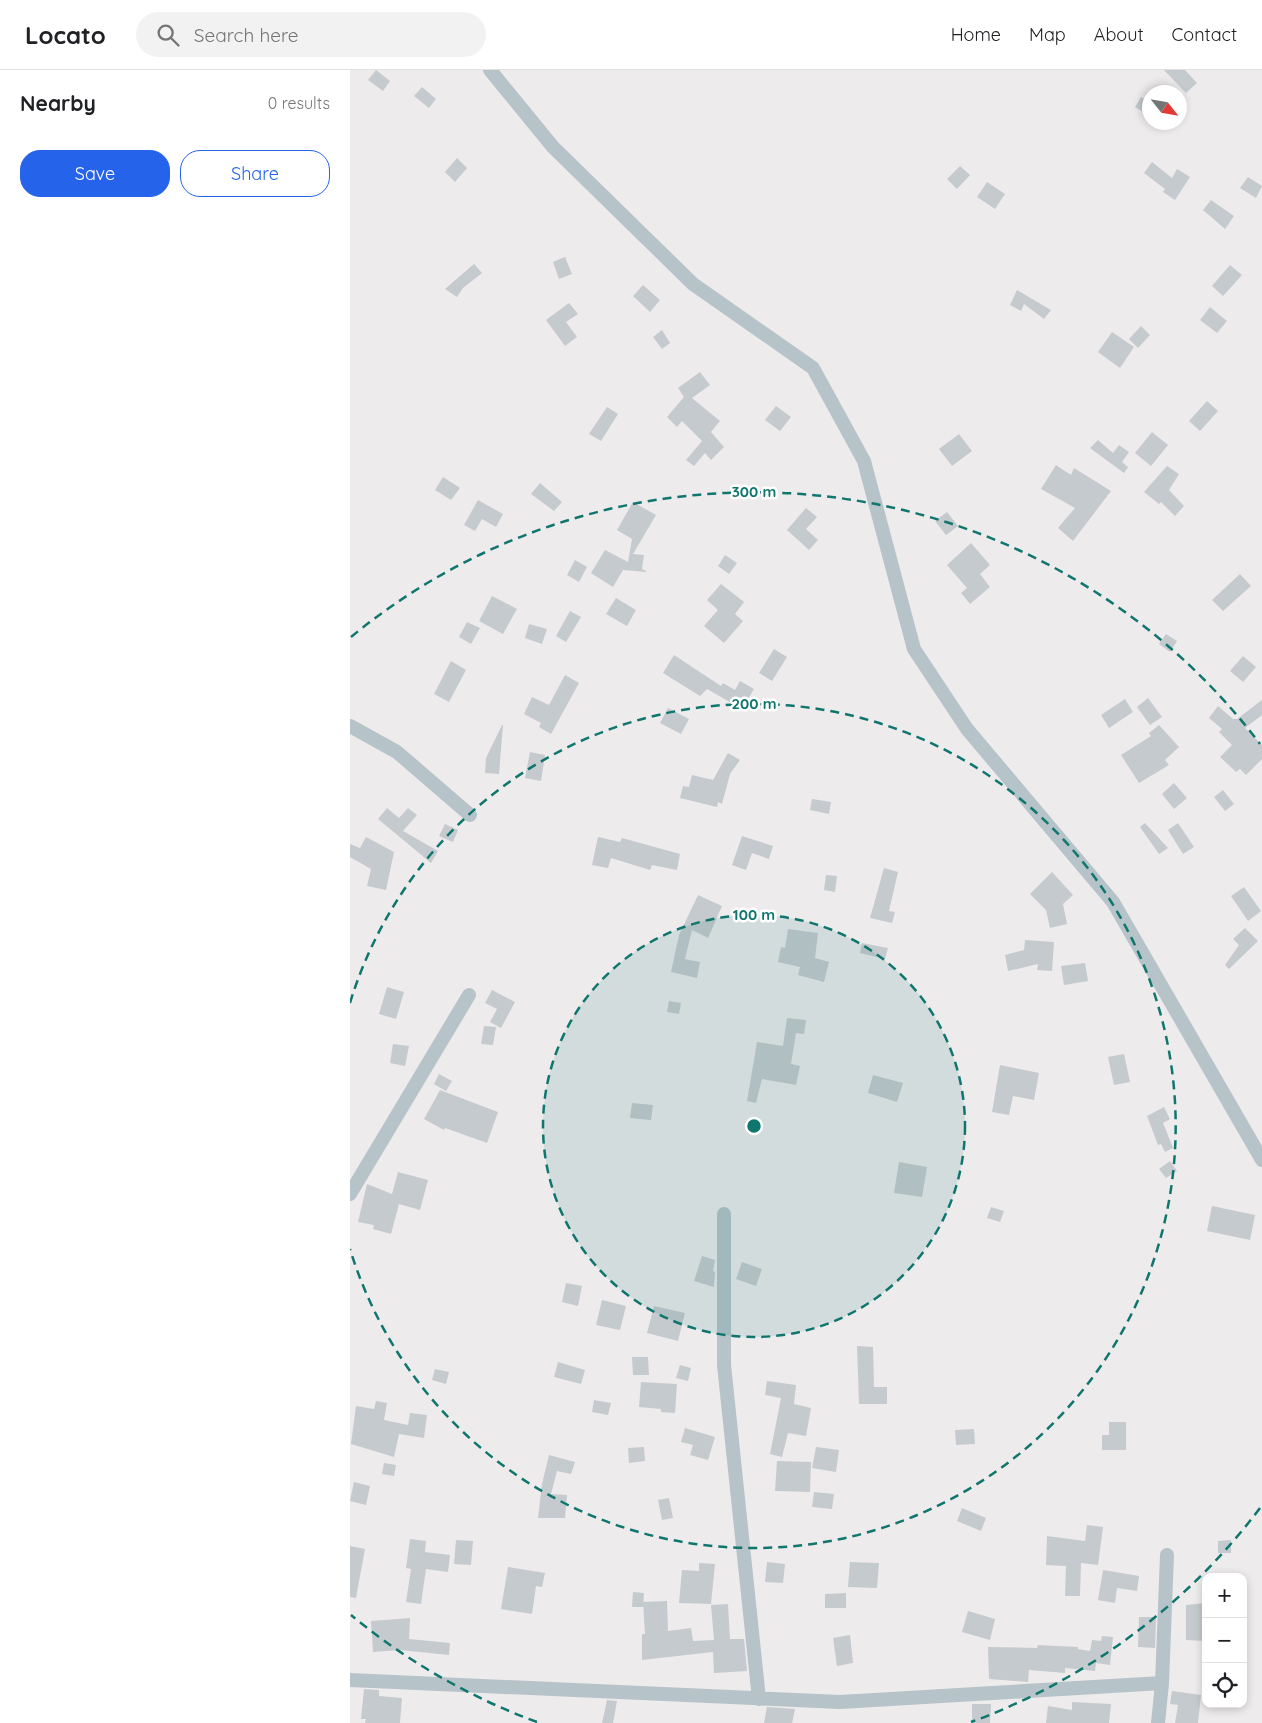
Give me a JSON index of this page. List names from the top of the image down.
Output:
{
  "north": "bottom right",
  "page": {
    "header": "Locato",
    "search": "Search here",
    "nav": [
      "Home",
      "Map",
      "About",
      "Contact"
    ],
    "heading": ["Nearby", "0 results"],
    "buttons": ["Save", "Share"],
    "map_buttons": ["+", "−"]
  },
  "rings": ["300 m", "200 m", "100 m"]
}
